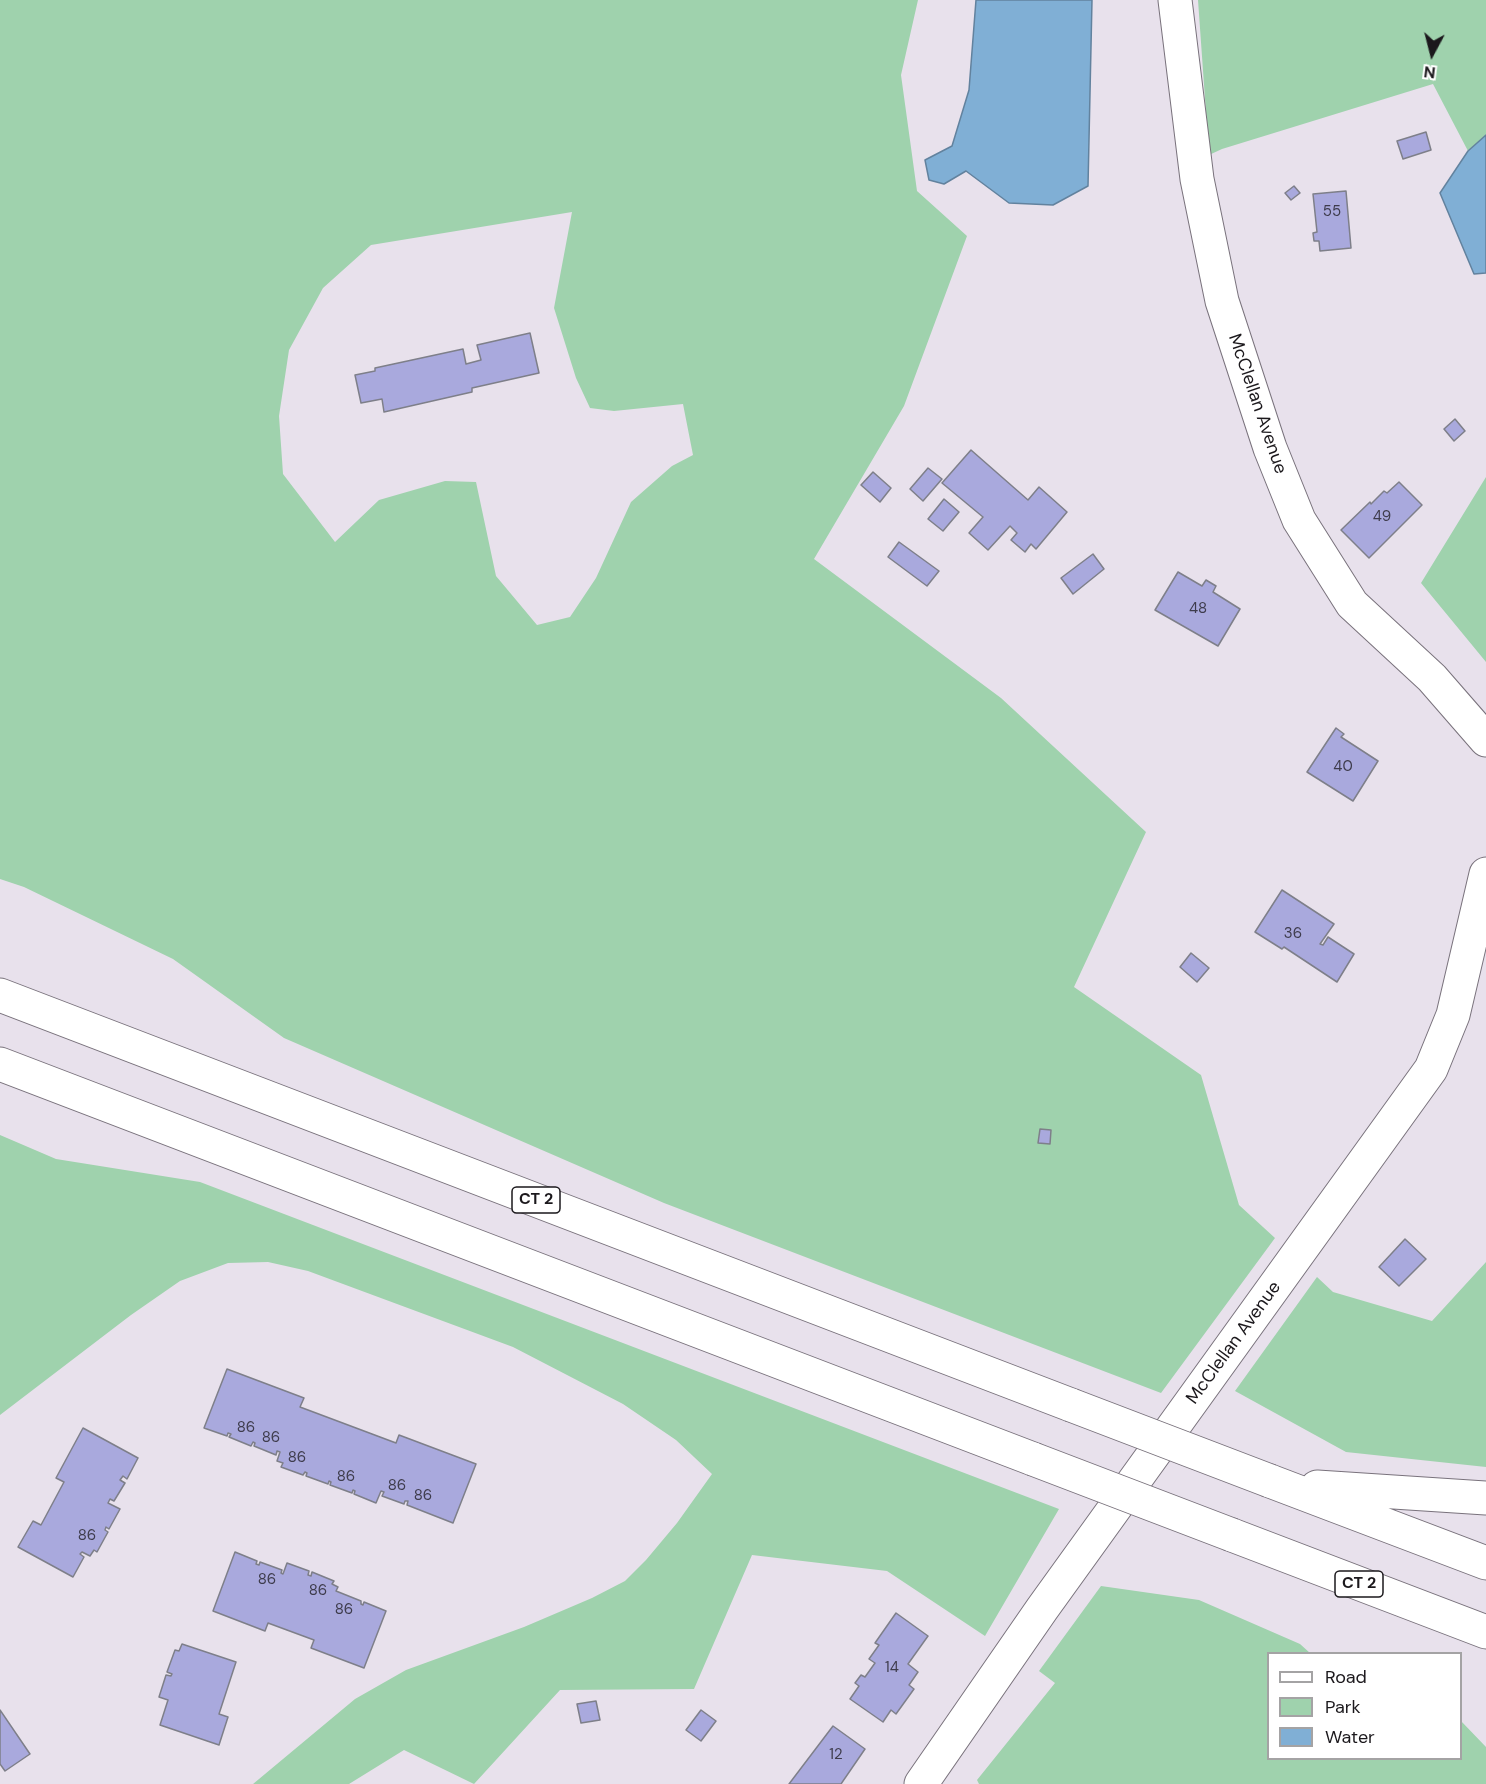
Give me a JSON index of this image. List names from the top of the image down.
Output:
{
  "streets": {
    "main road": ["McClellan Avenue", "CT 2"]
  },
  "house_numbers": [
    "55",
    "49",
    "48",
    "40",
    "36",
    "86",
    "86",
    "86",
    "86",
    "86",
    "86",
    "86",
    "86",
    "86",
    "86",
    "14",
    "12"
  ],
  "legend": ["Road", "Park", "Water"],
  "north": "bottom"
}
